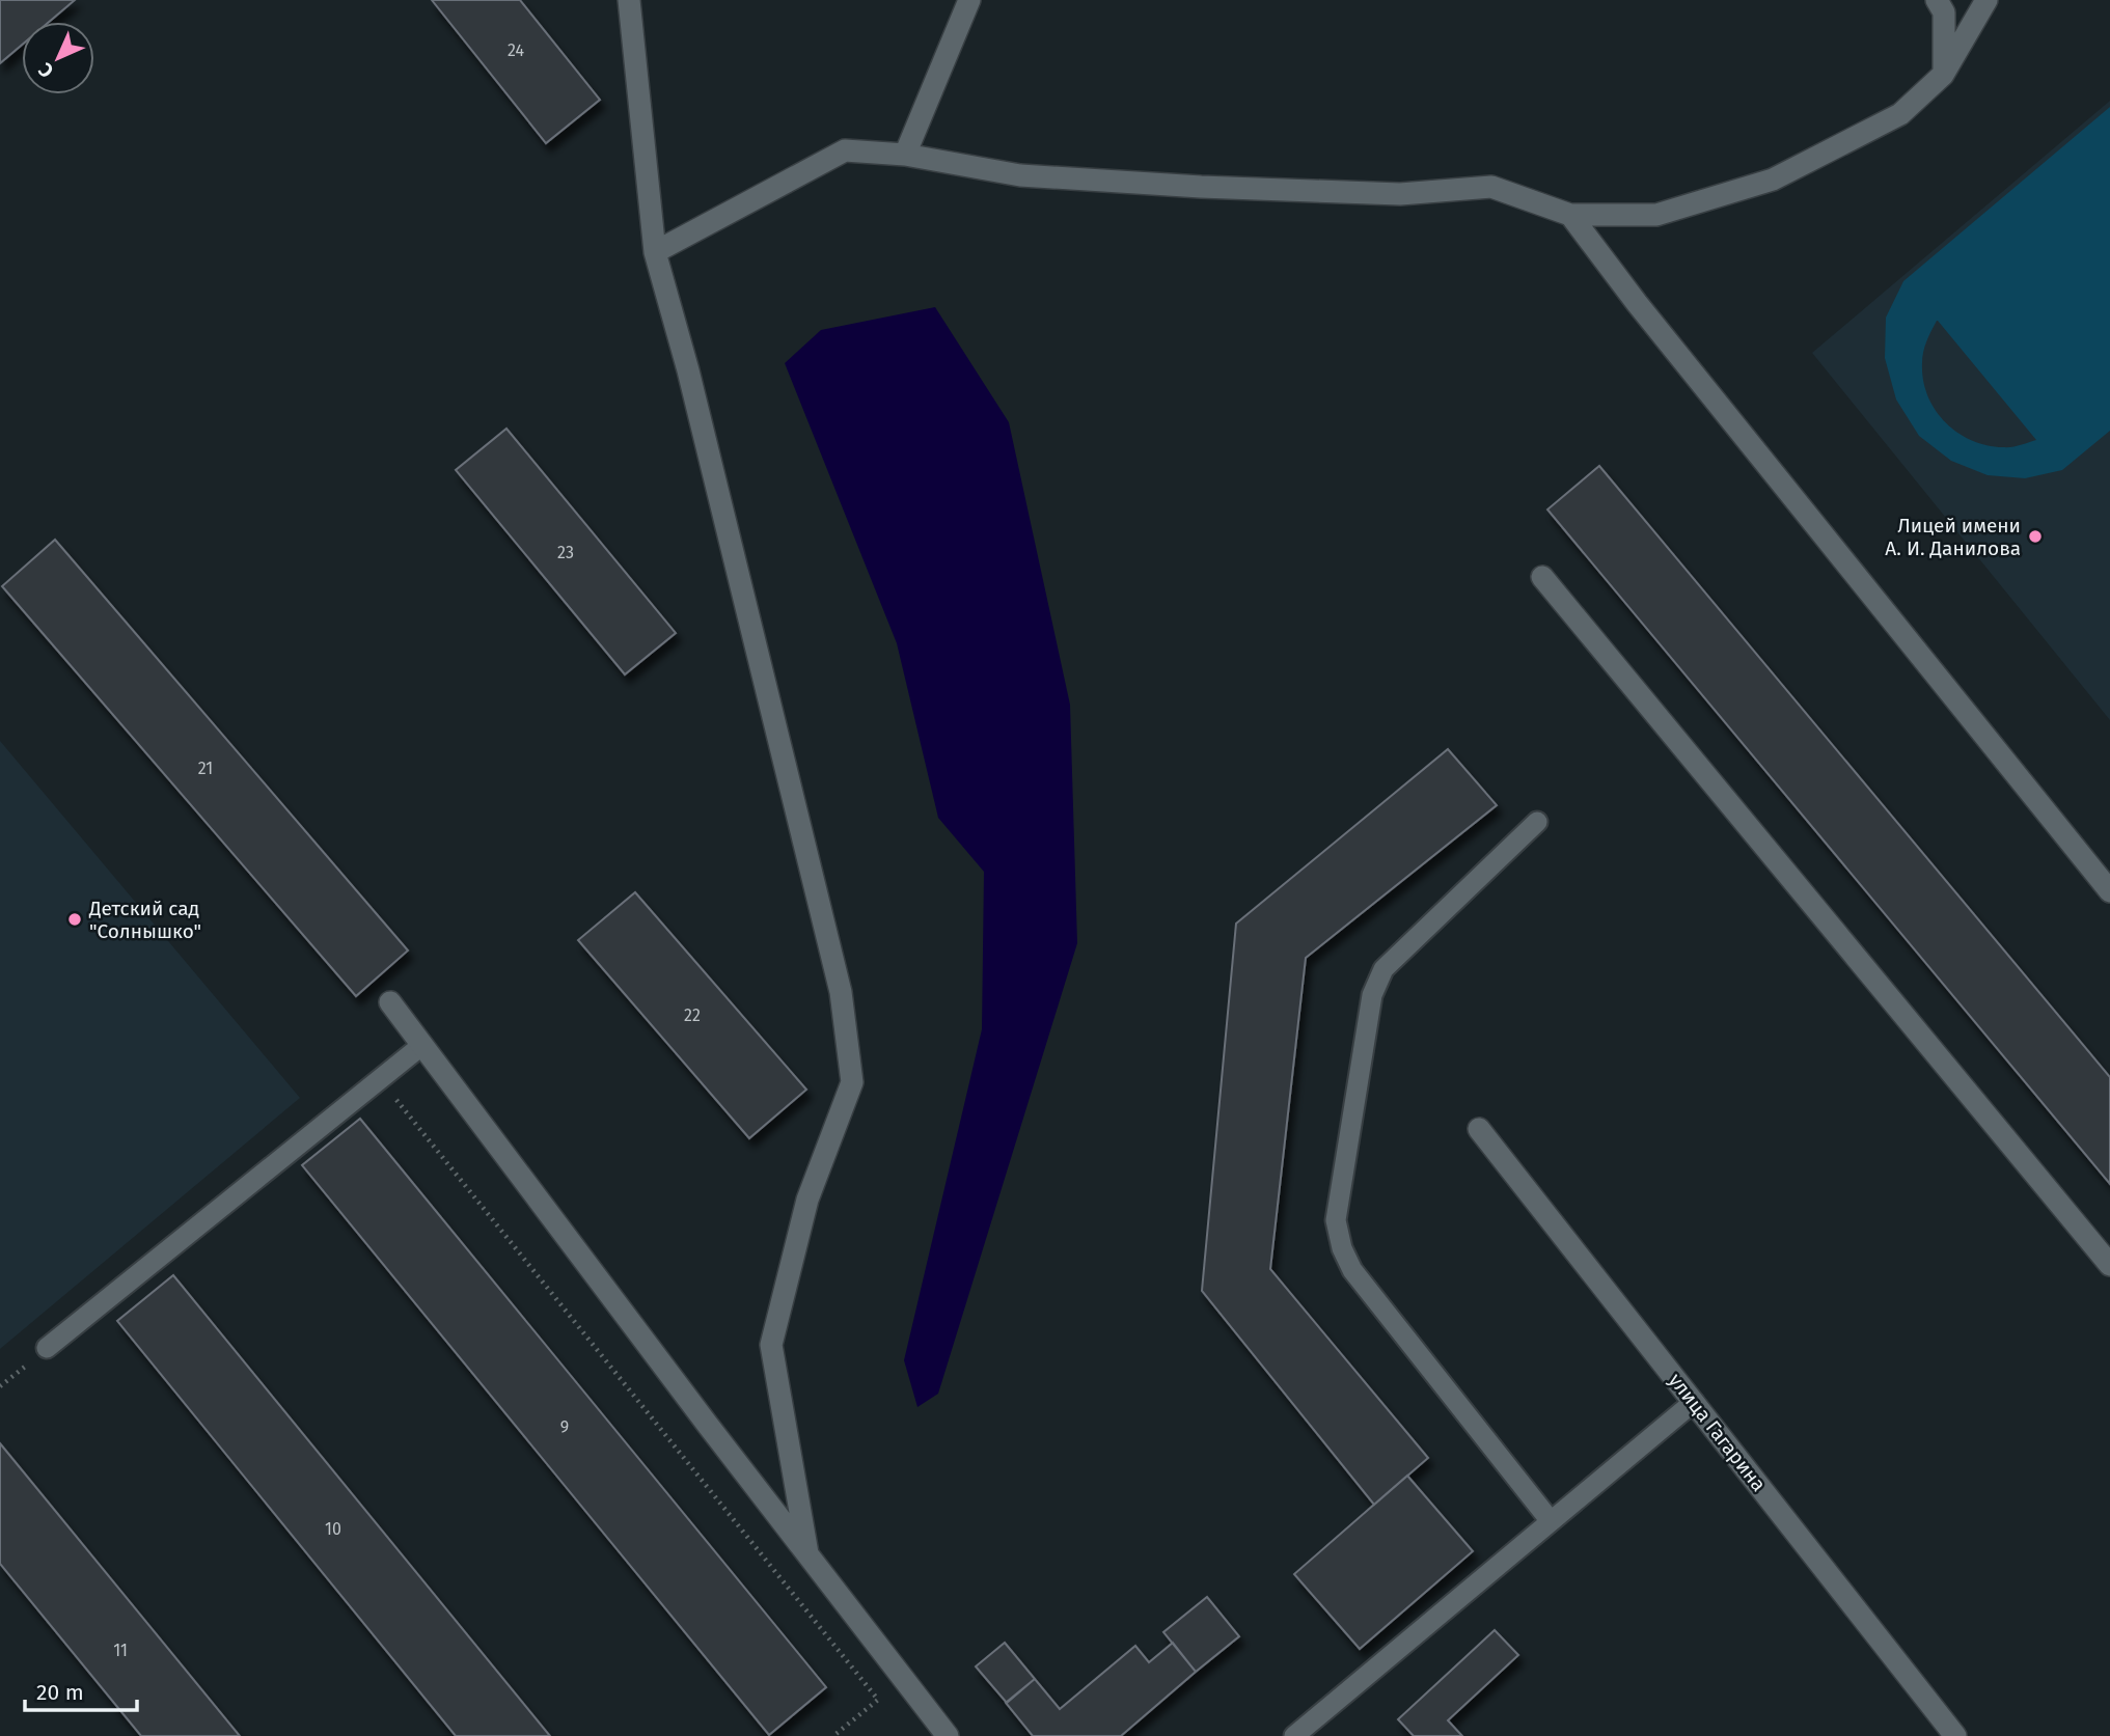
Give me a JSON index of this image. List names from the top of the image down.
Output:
{
  "streets": {
    "street": ["улица Гагарина"]
  },
  "places": ["Лицей имени А. И. Данилова", "Детский сад \"Солнышко\""],
  "house_numbers": [
    "24",
    "23",
    "21",
    "22",
    "9",
    "10",
    "11"
  ],
  "scale_bar": "20 m",
  "north": "bottom left"
}
